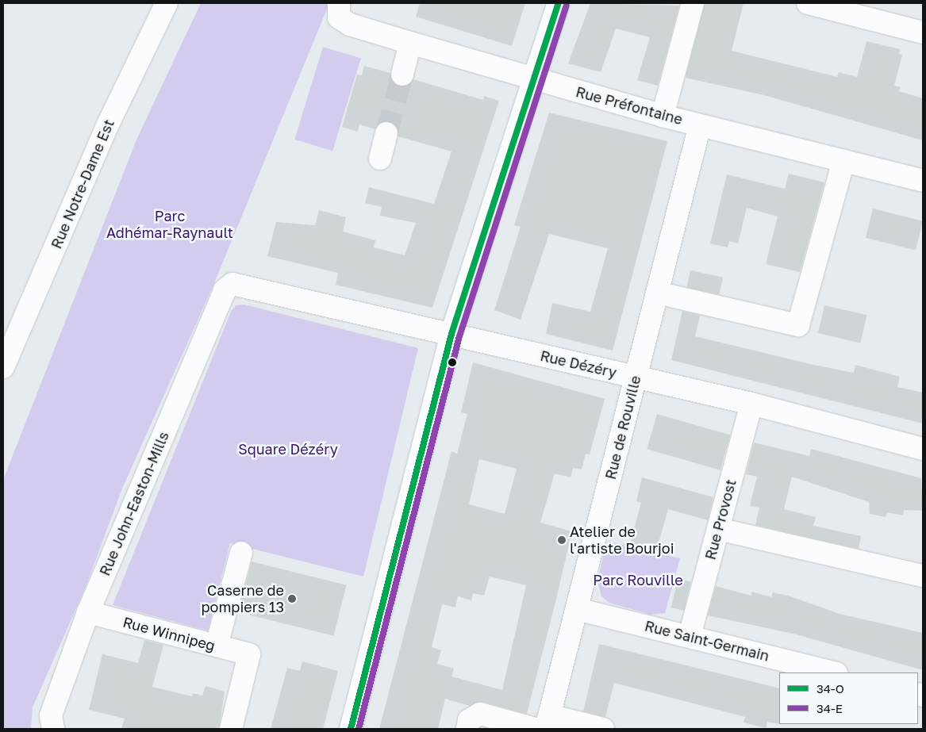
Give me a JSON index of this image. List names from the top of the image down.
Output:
{
  "streets": {
    "street": [
      "Rue Préfontaine",
      "Rue Notre-Dame Est",
      "Rue Dézéry",
      "Rue de Rouville",
      "Rue John-Easton-Mills",
      "Rue Provost",
      "Rue Winnipeg",
      "Rue Saint-Germain"
    ]
  },
  "crossings": [
    ["Rue Préfontaine", "Rue de Rouville"],
    ["Rue Dézéry", "Rue de Rouville"],
    ["Rue Dézéry", "Rue John-Easton-Mills"],
    ["Rue Dézéry", "Rue Provost"],
    ["Rue de Rouville", "Rue Saint-Germain"],
    ["Rue John-Easton-Mills", "Rue Winnipeg"],
    ["Rue Provost", "Rue Saint-Germain"]
  ],
  "parks": ["Parc Adhémar-Raynault", "Square Dézéry", "Parc Rouville"],
  "places": ["Atelier de l'artiste Bourjoi", "Caserne de pompiers 13"],
  "lines": ["transit line 34-O", "transit line 34-E"],
  "legend": ["34-O", "34-E"]
}
